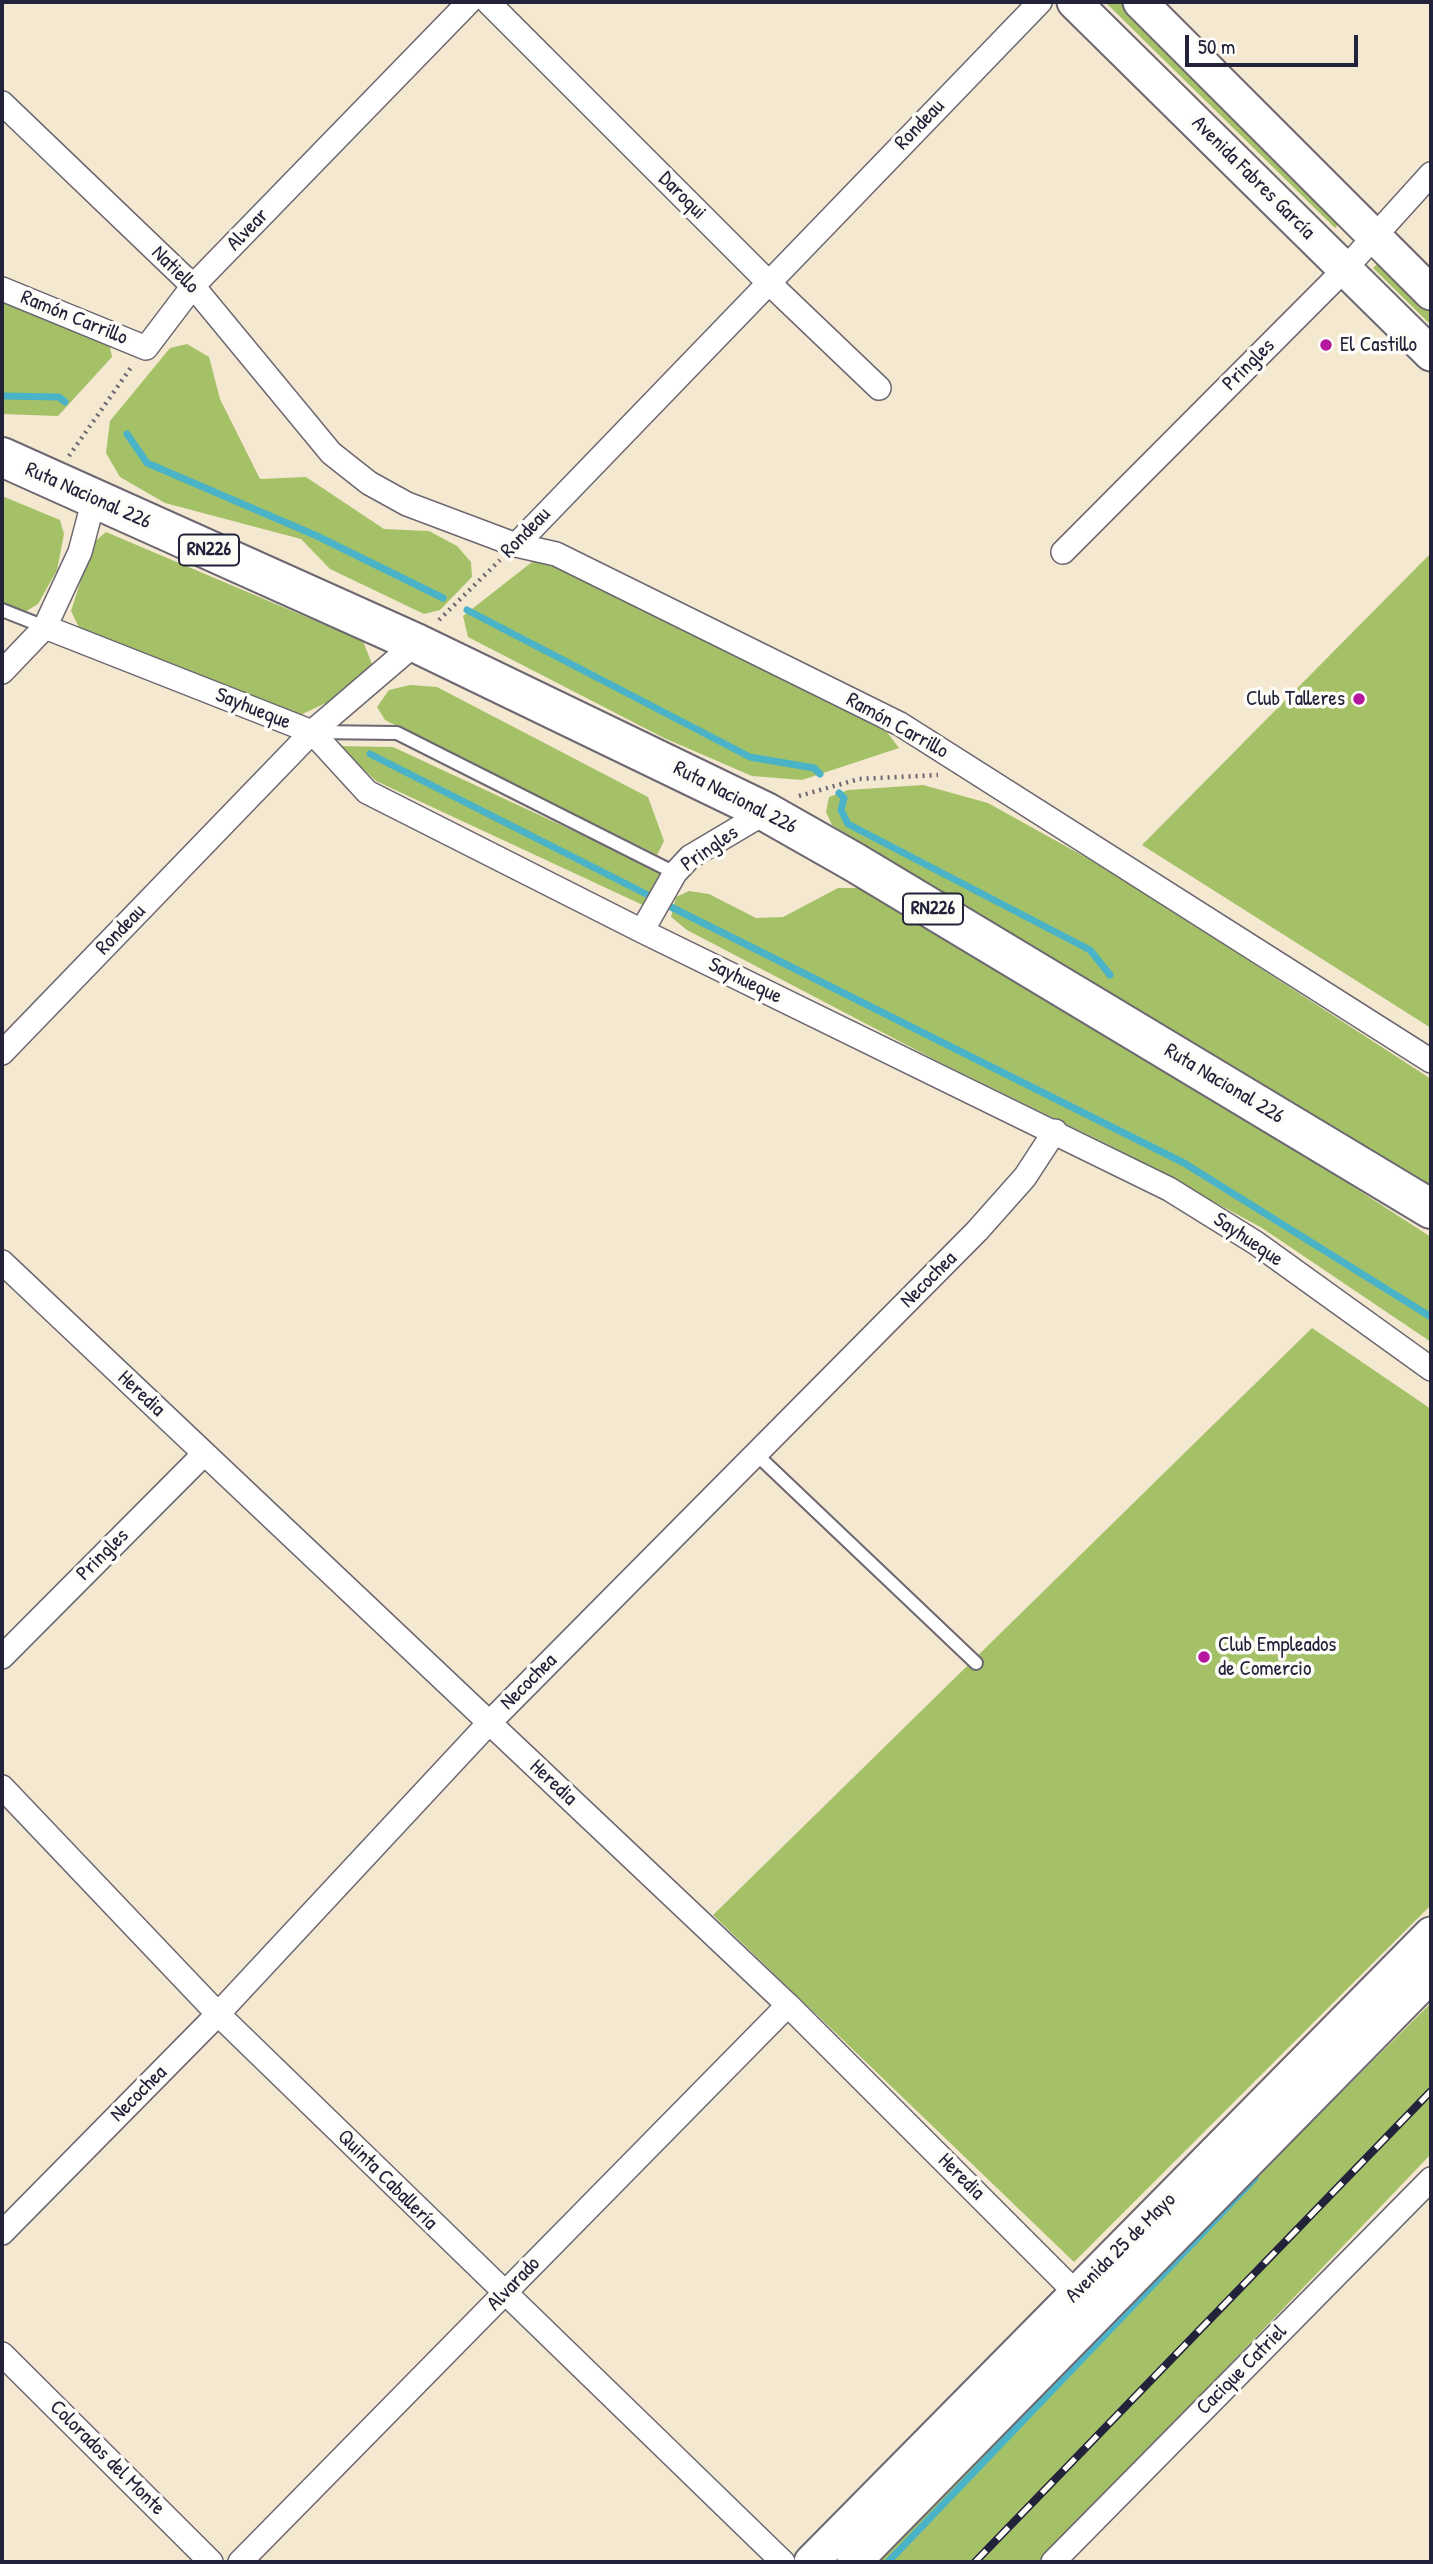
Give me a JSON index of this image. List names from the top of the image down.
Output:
{
  "streets": {
    "highway": ["Ruta Nacional 226", "RN226"],
    "street": [
      "Rondeau",
      "Avenida Fabres García",
      "Daroqui",
      "Alvear",
      "Natiello",
      "Ramón Carrillo",
      "Pringles",
      "Sayhueque",
      "Necochea",
      "Heredia",
      "Quinta Caballería",
      "Avenida 25 de Mayo",
      "Alvarado",
      "Cacique Catriel",
      "Colorados del Monte"
    ]
  },
  "crossings": [
    ["Rondeau", "Daroqui"],
    ["Rondeau", "Ramón Carrillo"],
    ["Rondeau", "Ruta Nacional 226"],
    ["Rondeau", "Sayhueque"],
    ["Avenida Fabres García", "Pringles"],
    ["Alvear", "Natiello"],
    ["Alvear", "Ramón Carrillo"],
    ["Natiello", "Ramón Carrillo"],
    ["Pringles", "Ruta Nacional 226"],
    ["Pringles", "Sayhueque"],
    ["Pringles", "Heredia"],
    ["Sayhueque", "Necochea"],
    ["Necochea", "Heredia"],
    ["Necochea", "Quinta Caballería"],
    ["Heredia", "Avenida 25 de Mayo"],
    ["Heredia", "Alvarado"],
    ["Quinta Caballería", "Alvarado"]
  ],
  "places": ["El Castillo", "Club Talleres", "Club Empleados de Comercio"],
  "scale_bar": "50 m"
}
